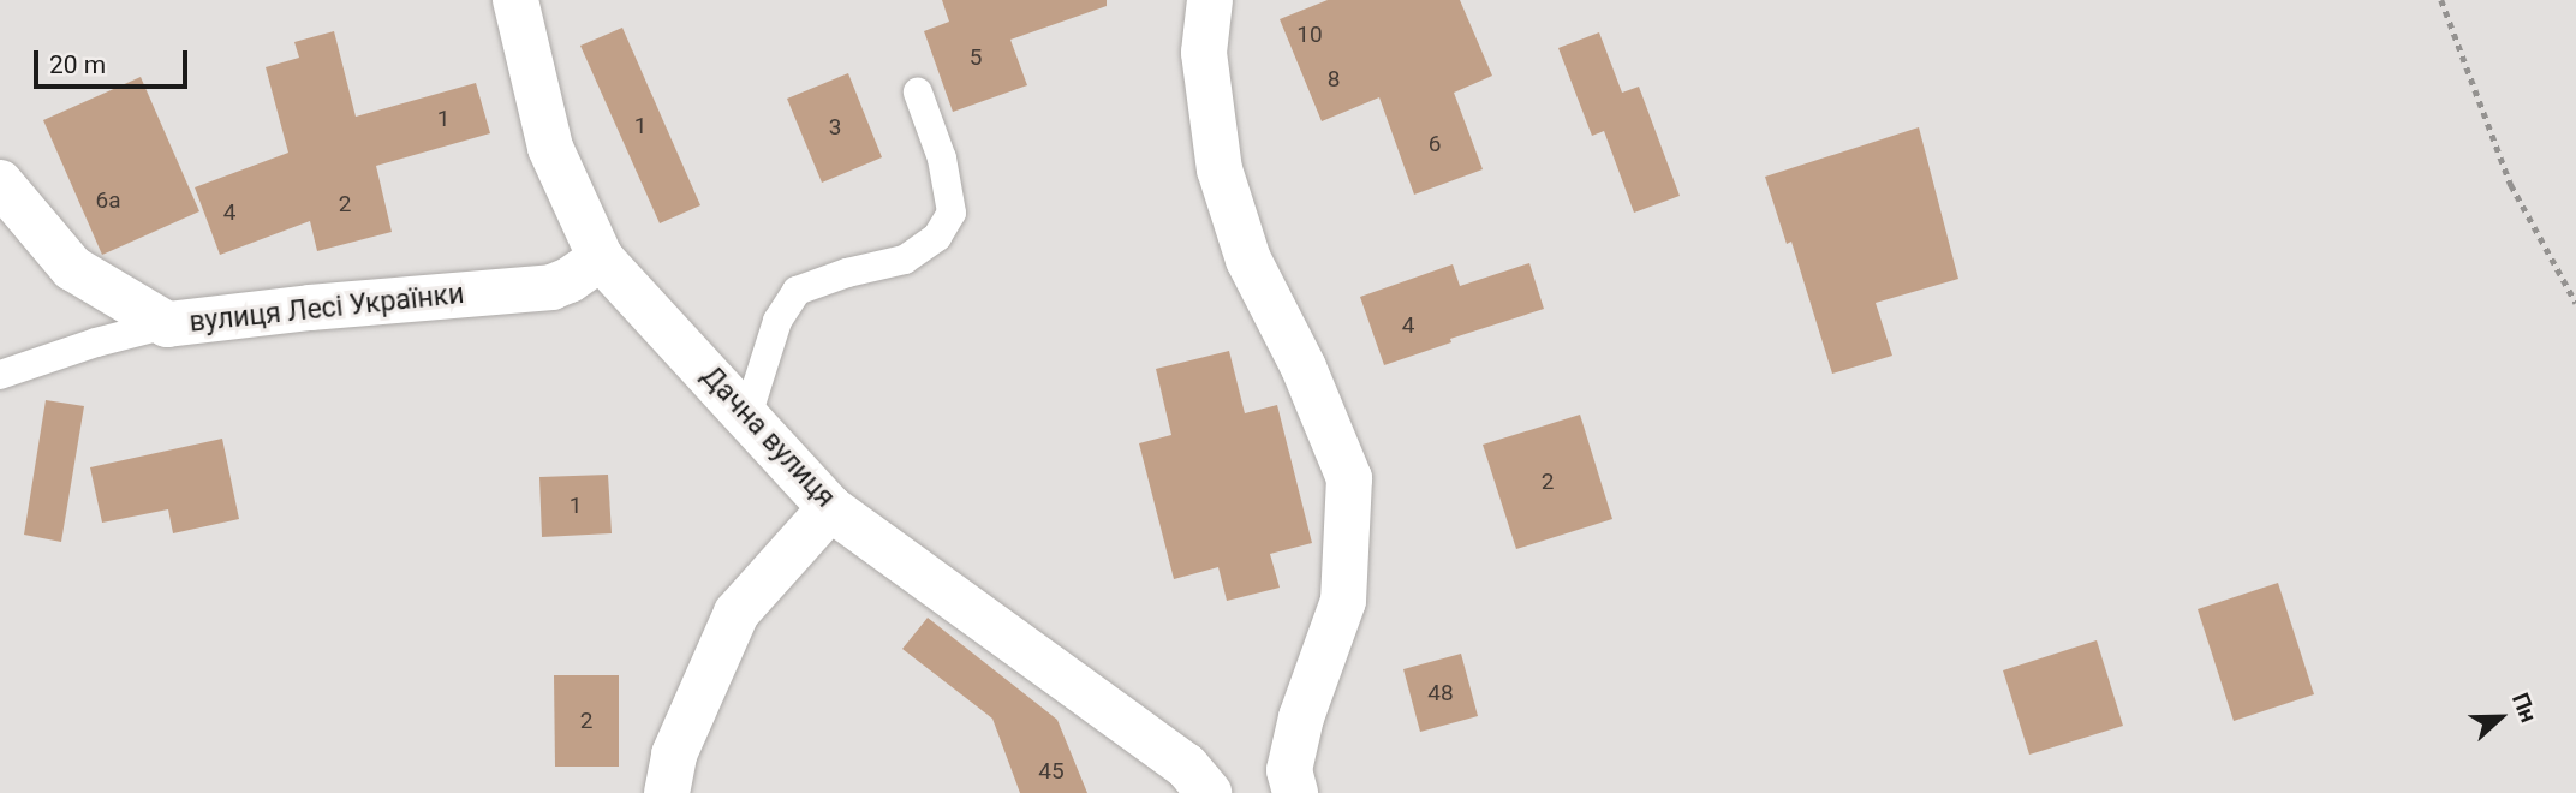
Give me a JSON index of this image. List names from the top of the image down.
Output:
{
  "streets": {
    "street": ["вулиця Лесі Українки", "Дачна вулиця"]
  },
  "crossings": [
    ["вулиця Лесі Українки", "Дачна вулиця"]
  ],
  "house_numbers": [
    "10",
    "5",
    "8",
    "1",
    "1",
    "3",
    "6",
    "6а",
    "2",
    "4",
    "4",
    "2",
    "1",
    "48",
    "2",
    "45"
  ],
  "scale_bar": "20 m",
  "north": "right"
}
